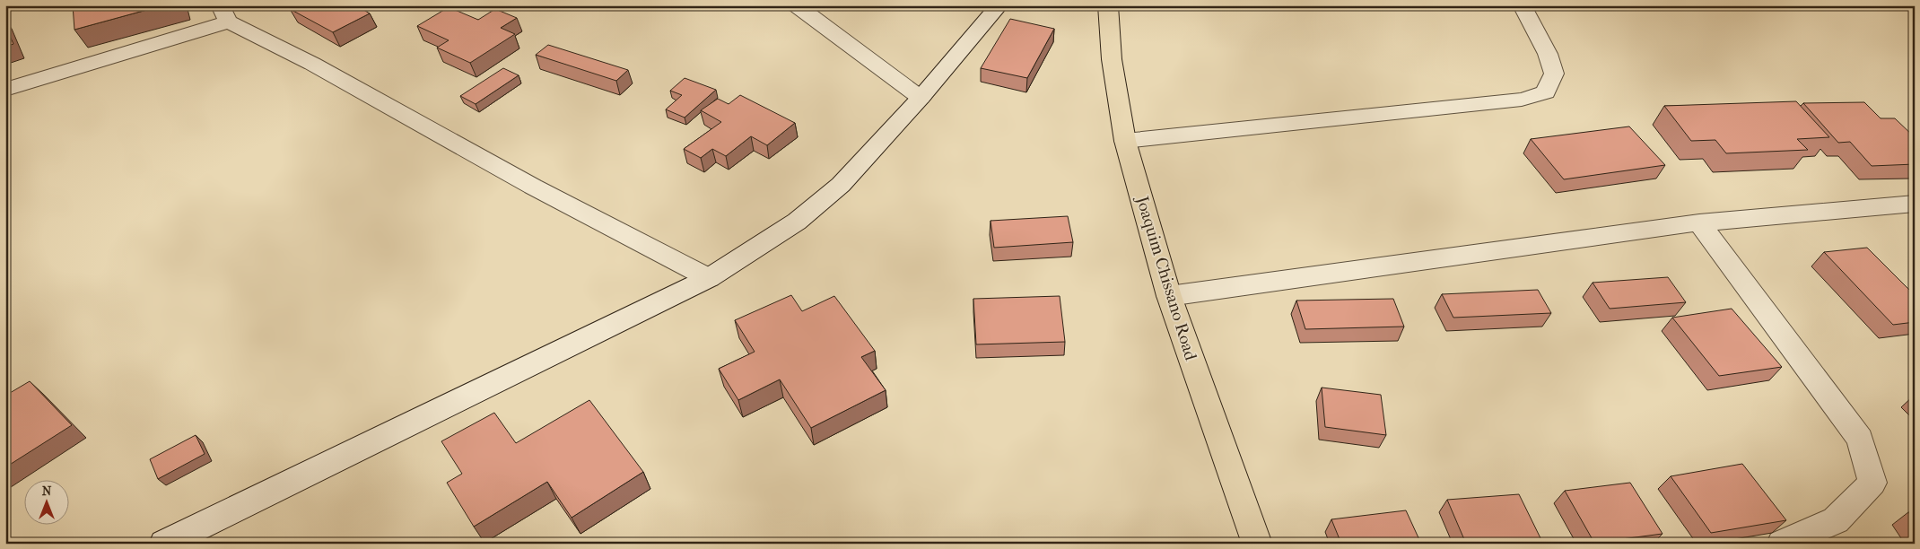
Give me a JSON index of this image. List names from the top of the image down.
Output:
{
  "streets": {
    "highway": ["Joaquim Chissano Road"]
  },
  "north": "top"
}
